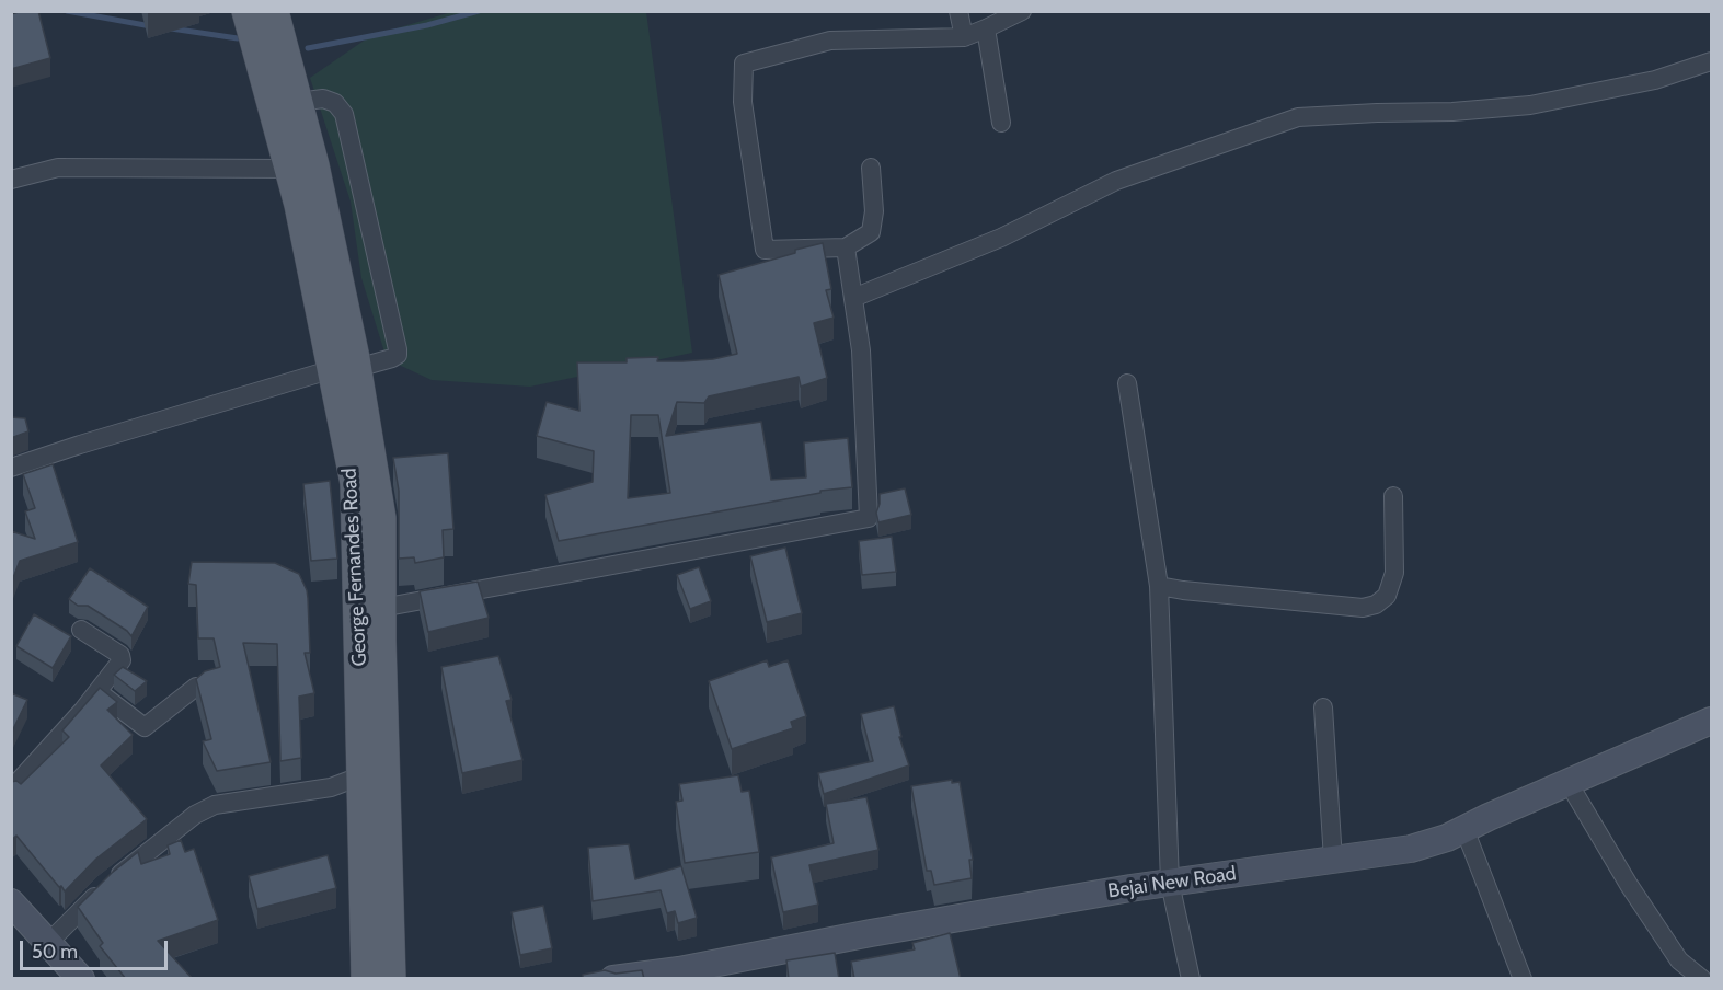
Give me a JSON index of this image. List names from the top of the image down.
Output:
{
  "streets": {
    "main road": ["George Fernandes Road"],
    "street": ["Bejai New Road"]
  },
  "scale_bar": "50 m"
}
